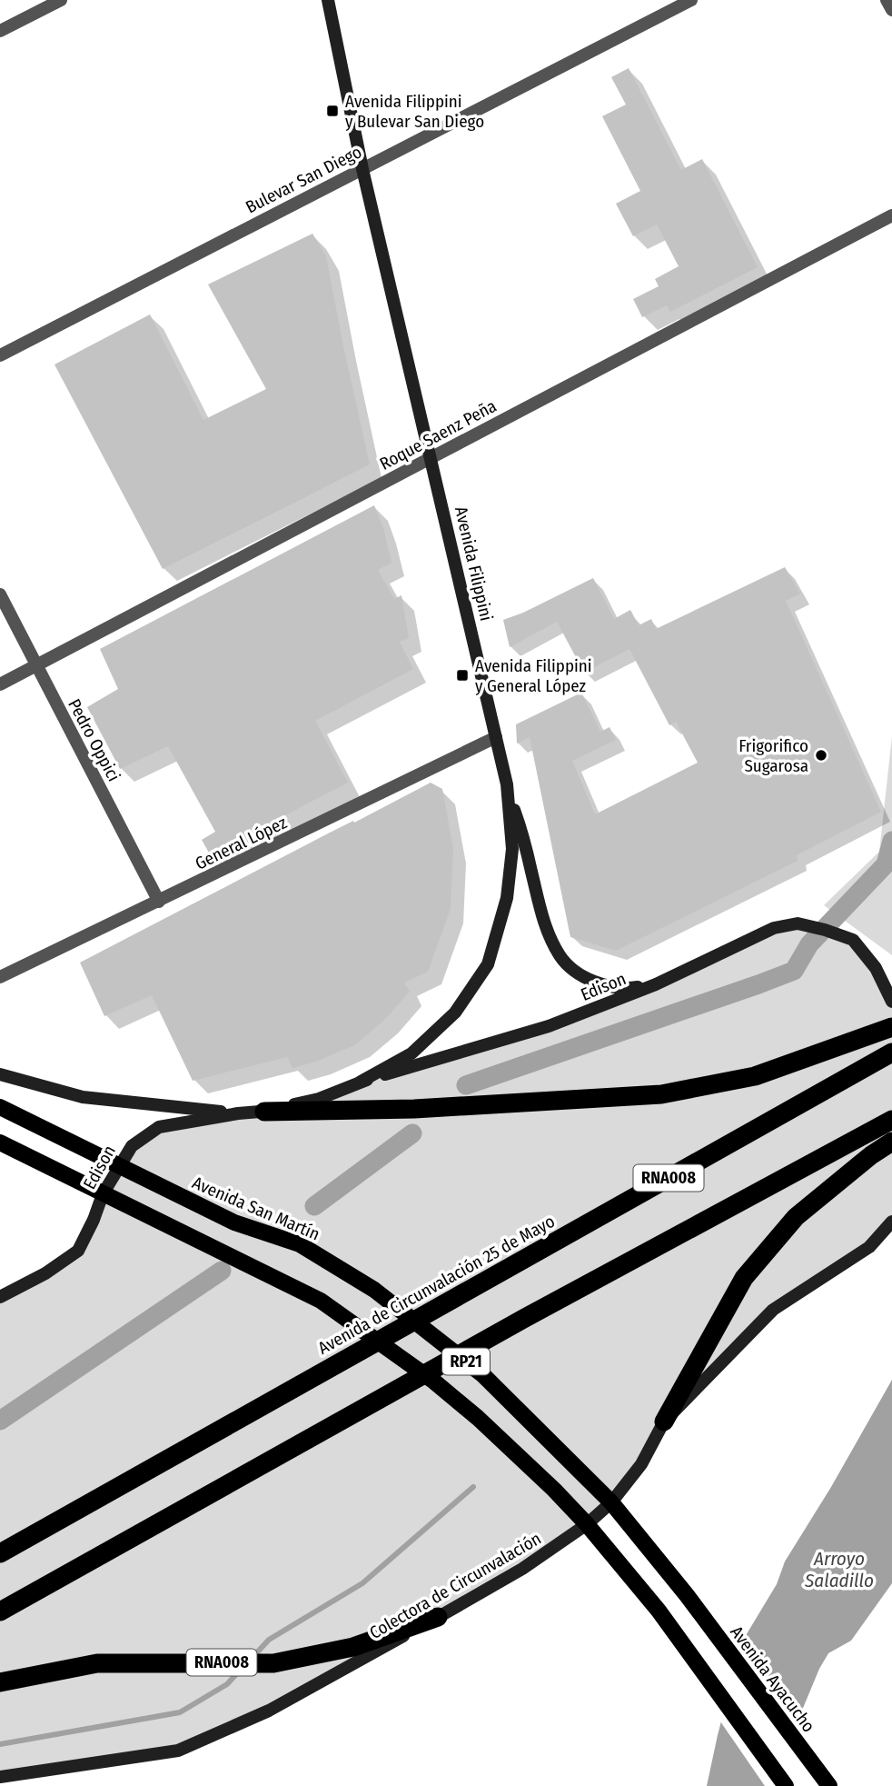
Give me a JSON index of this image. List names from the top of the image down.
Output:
{
  "streets": {
    "highway": ["RNA008", "Avenida de Circunvalación 25 de Mayo"],
    "main road": [
      "Avenida Filippini",
      "Edison",
      "Avenida San Martín",
      "RP21",
      "Colectora de Circunvalación",
      "Avenida Ayacucho"
    ],
    "street": [
      "Bulevar San Diego",
      "Roque Saenz Peña",
      "Pedro Oppici",
      "General López"
    ]
  },
  "crossings": [
    ["Bulevar San Diego", "Avenida Filippini"],
    ["Roque Saenz Peña", "Avenida Filippini"],
    ["Roque Saenz Peña", "Pedro Oppici"],
    ["Avenida Filippini", "General López"],
    ["Avenida Filippini", "Edison"],
    ["Pedro Oppici", "General López"],
    ["Edison", "Avenida San Martín"],
    ["Edison", "RP21"],
    ["RNA008", "Colectora de Circunvalación"],
    ["Avenida San Martín", "Colectora de Circunvalación"],
    ["Avenida San Martín", "Avenida Ayacucho"],
    ["RP21", "Colectora de Circunvalación"]
  ],
  "water": ["Arroyo Saladillo"],
  "places": {
    "transit": ["Avenida Filippini y Bulevar San Diego", "Avenida Filippini y General López"],
    "other": ["Frigorifico Sugarosa"]
  }
}
